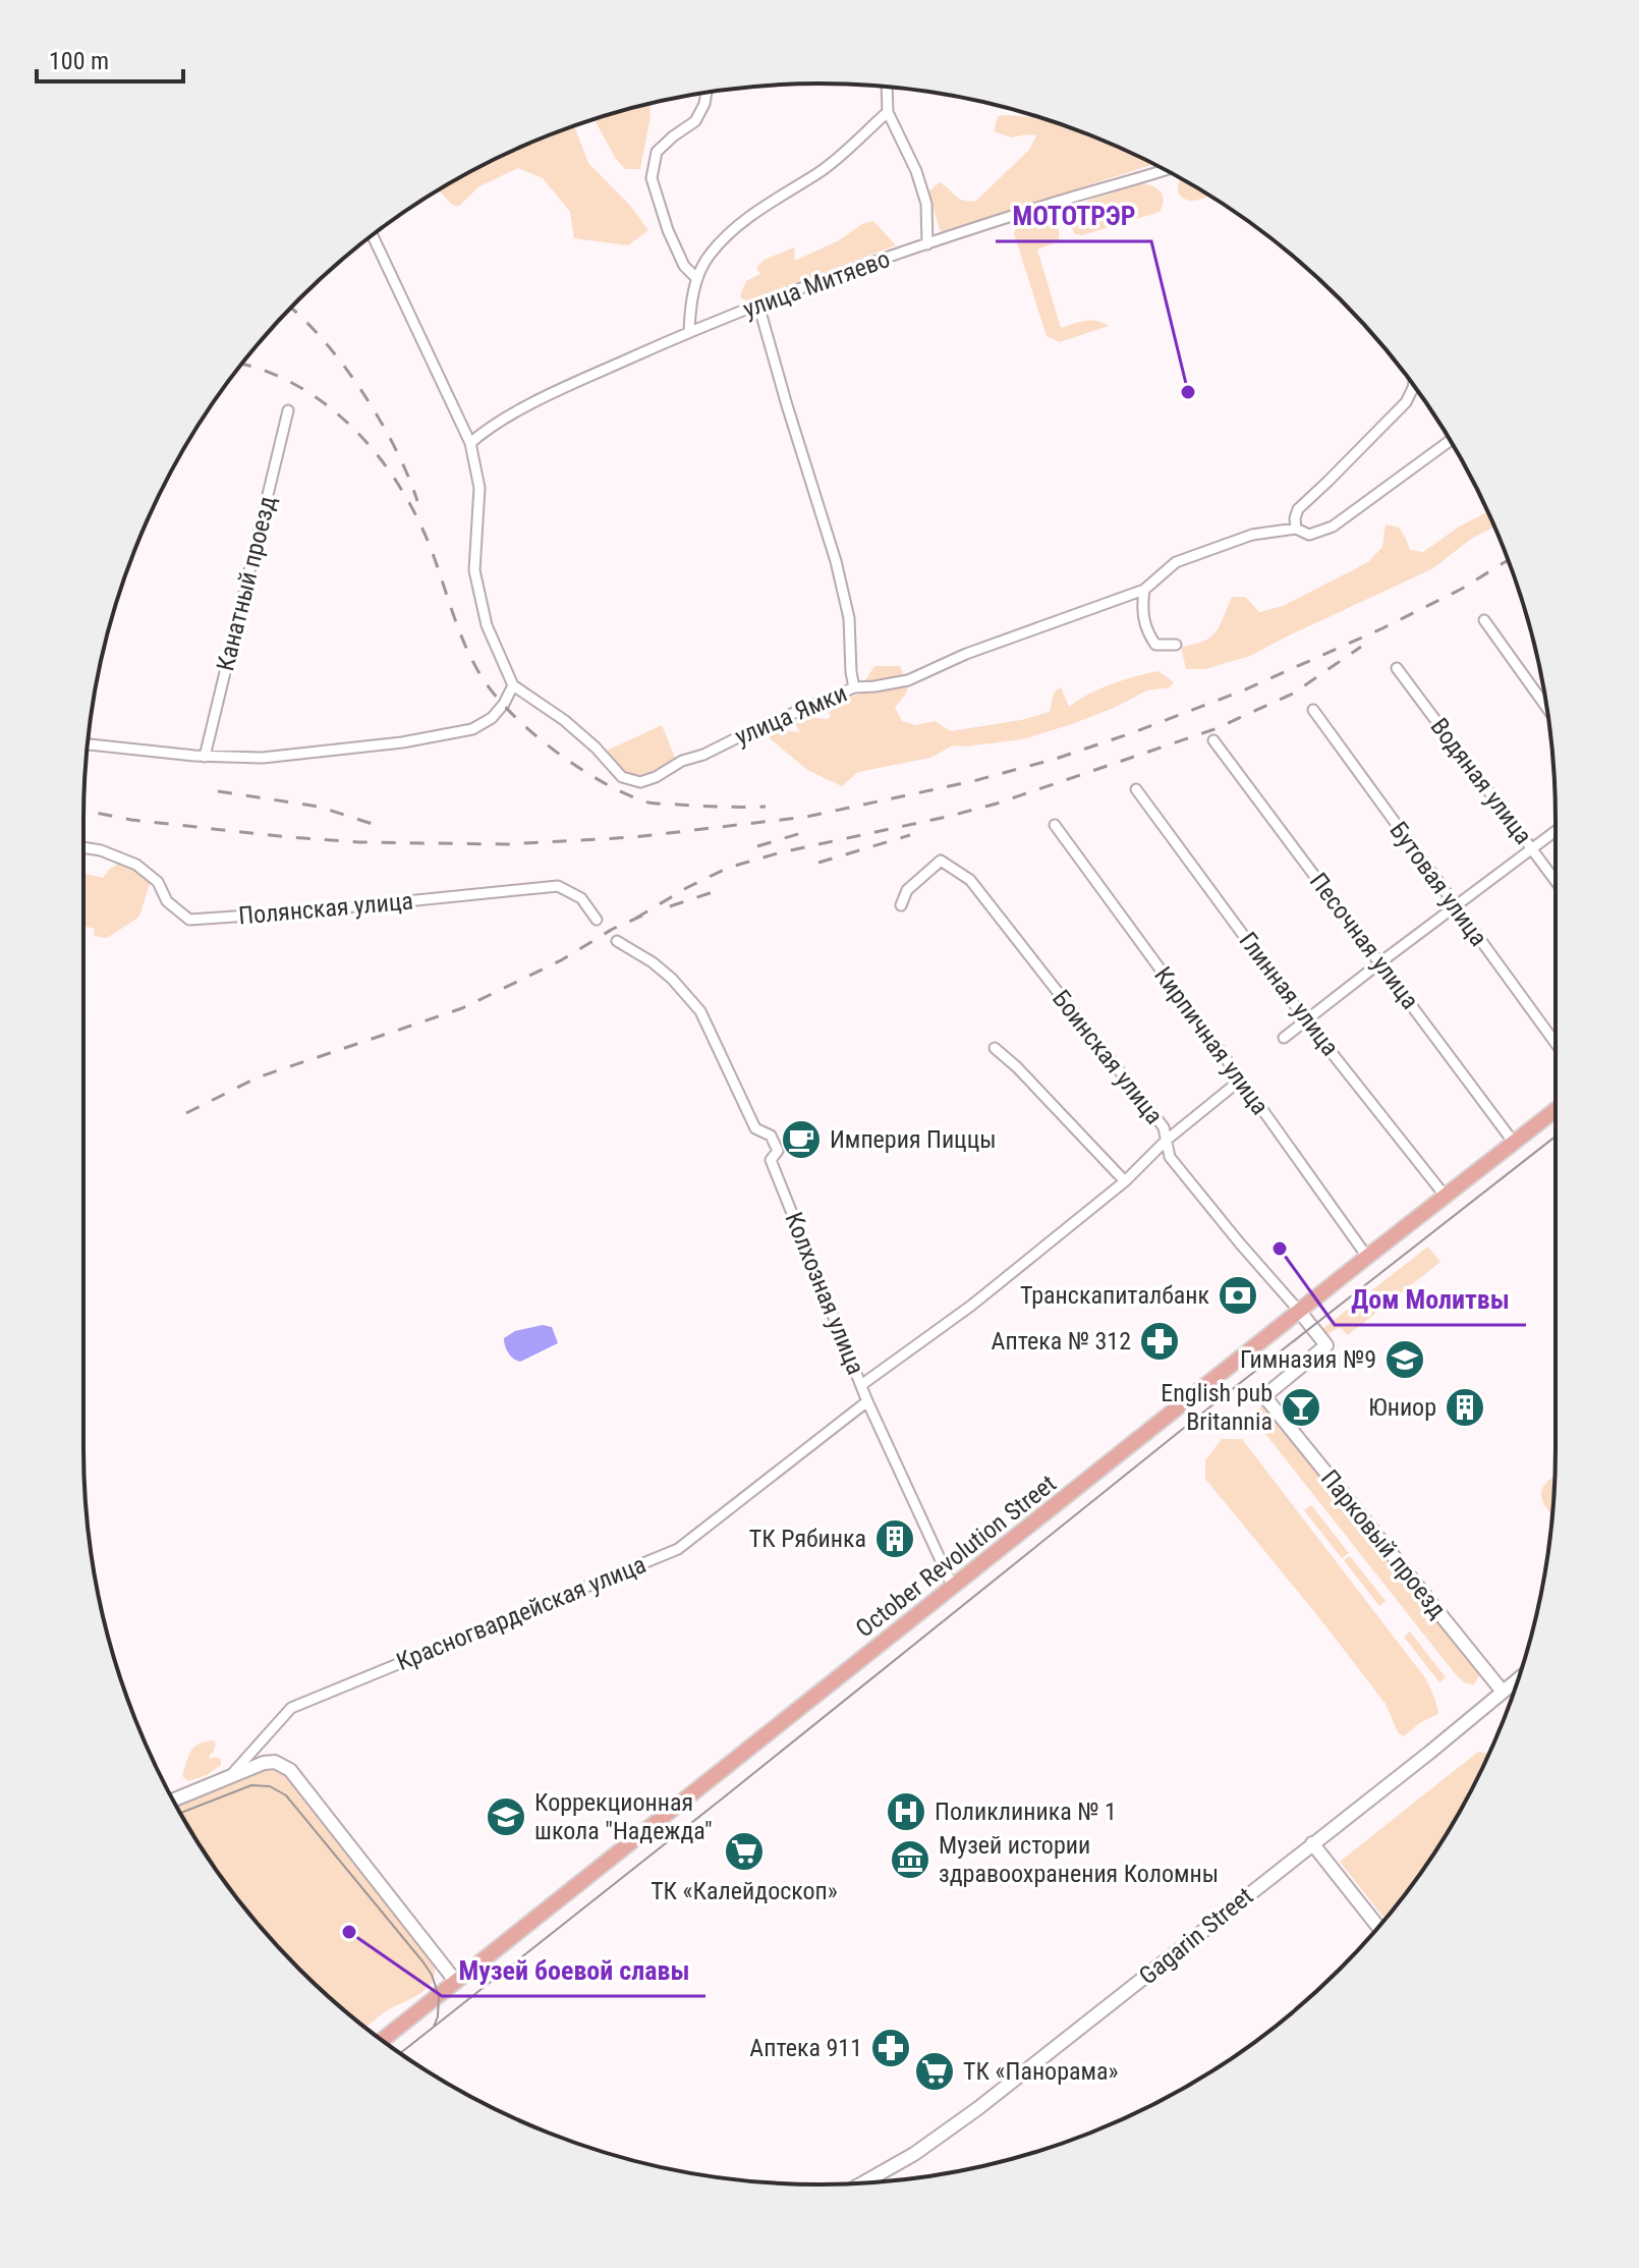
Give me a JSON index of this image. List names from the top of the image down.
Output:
{
  "streets": {
    "main road": ["October Revolution Street"],
    "street": [
      "улица Митяево",
      "Канатный проезд",
      "улица Ямки",
      "Водяная улица",
      "Бутовая улица",
      "Полянская улица",
      "Песочная улица",
      "Глинная улица",
      "Кирпичная улица",
      "Боинская улица",
      "Колхозная улица",
      "Парковый проезд",
      "Красногвардейская улица",
      "Gagarin Street"
    ]
  },
  "crossings": [
    ["Песочная улица", "October Revolution Street"],
    ["Глинная улица", "October Revolution Street"],
    ["Кирпичная улица", "October Revolution Street"],
    ["Боинская улица", "Парковый проезд"],
    ["Боинская улица", "October Revolution Street"],
    ["Колхозная улица", "October Revolution Street"],
    ["Колхозная улица", "Красногвардейская улица"],
    ["Парковый проезд", "October Revolution Street"],
    ["Парковый проезд", "Gagarin Street"]
  ],
  "places": {
    "other": ["МОТОТРЭР", "Дом Молитвы", "Музей боевой славы"],
    "cafe": ["Империя Пиццы"],
    "bank": ["Транскапиталбанк"],
    "pharmacy": ["Аптека № 312", "Аптека 911"],
    "school or university": ["Гимназия №9", "Коррекционная школа \"Надежда\""],
    "bar": ["English pub Britannia"],
    "building": ["Юниор", "ТК Рябинка"],
    "hospital": ["Поликлиника № 1"],
    "supermarket": ["ТК «Калейдоскоп»", "ТК «Панорама»"],
    "museum": ["Музей истории здравоохранения Коломны"]
  },
  "scale_bar": "100 m"
}
